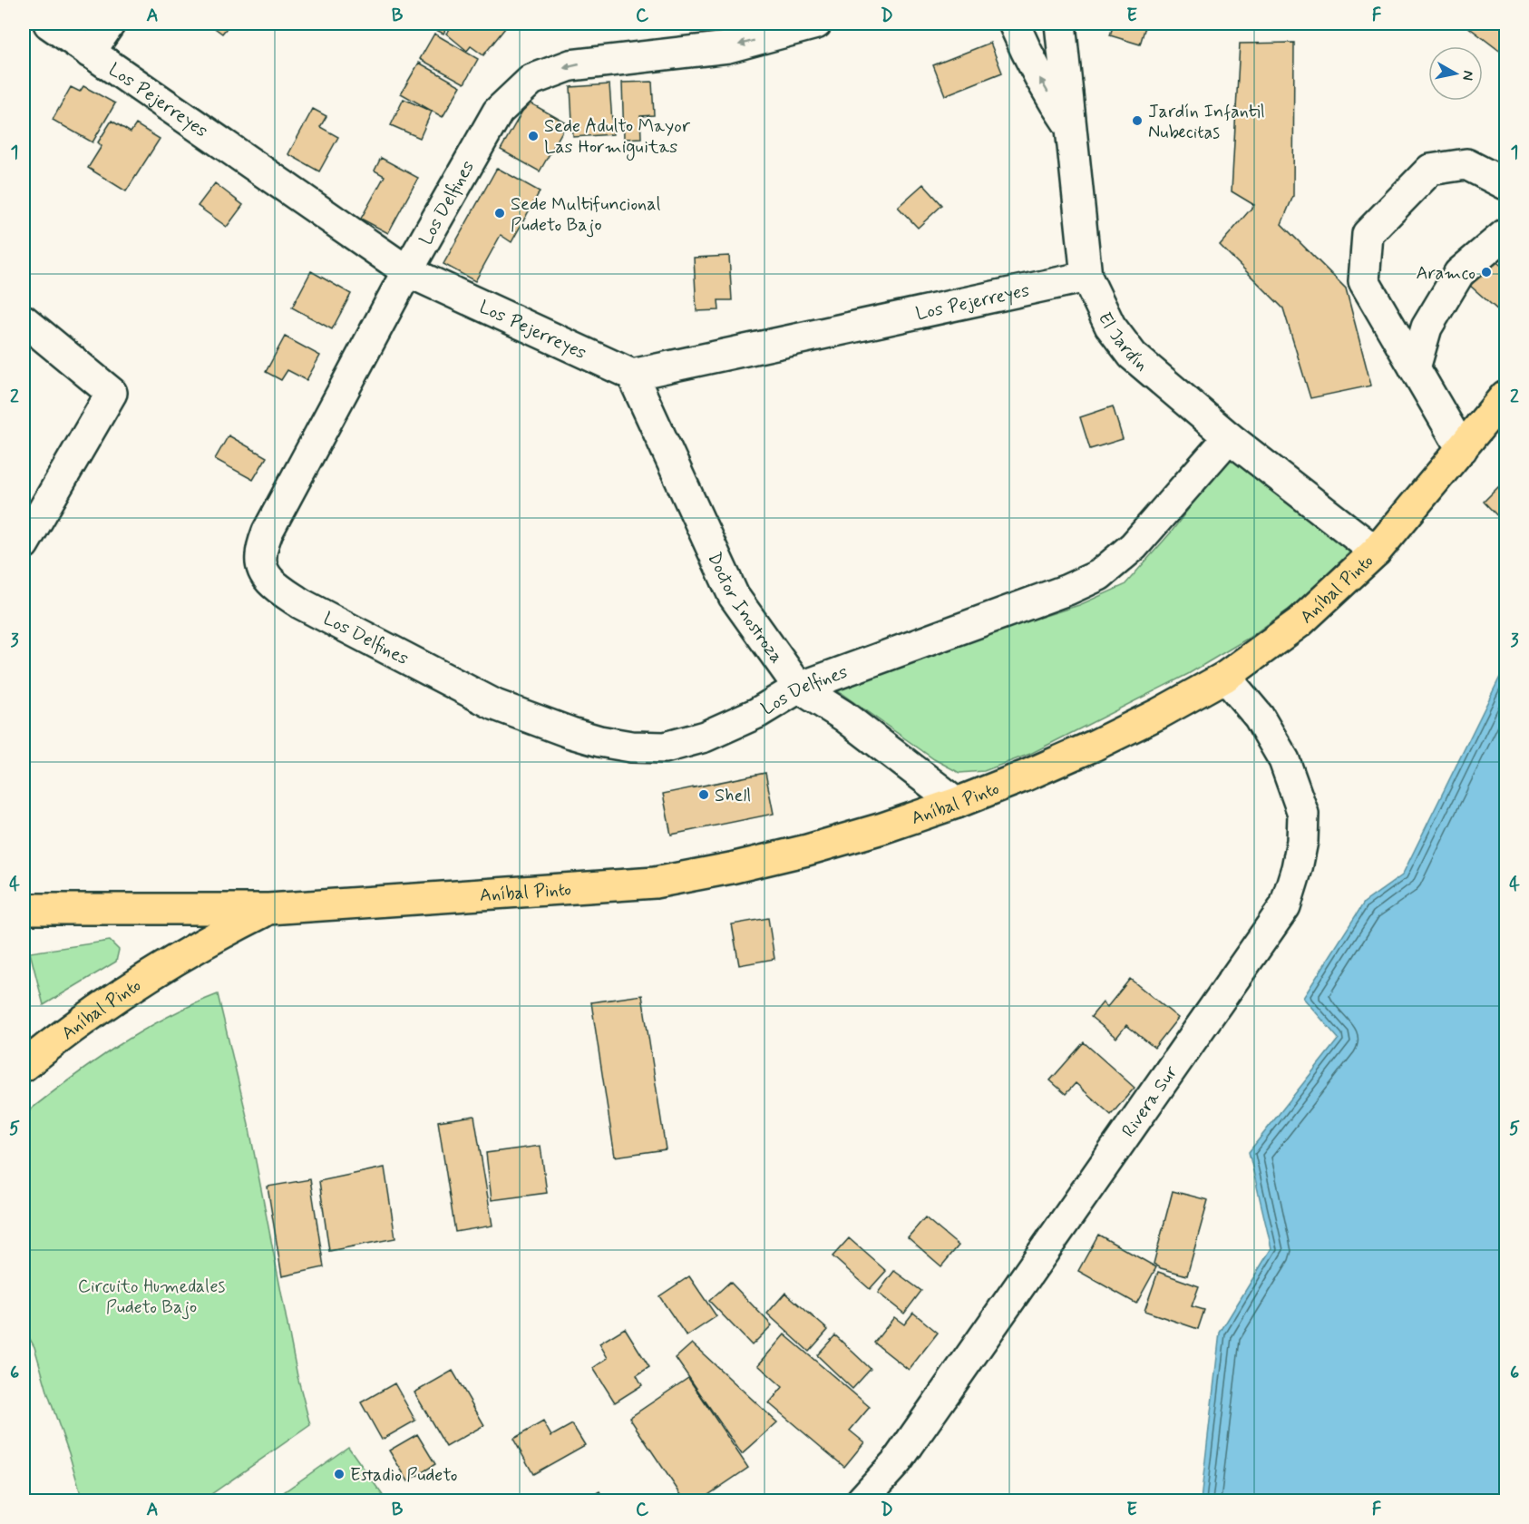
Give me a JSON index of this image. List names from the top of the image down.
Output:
{
  "streets": {
    "main road": ["Aníbal Pinto"],
    "street": [
      "Los Pejerreyes",
      "Los Delfines",
      "El Jardín",
      "Doctor Inostroza",
      "Rivera Sur"
    ]
  },
  "crossings": [
    ["Los Pejerreyes", "Los Delfines"],
    ["Los Pejerreyes", "El Jardín"],
    ["Los Pejerreyes", "Doctor Inostroza"],
    ["Los Delfines", "El Jardín"],
    ["Los Delfines", "Doctor Inostroza"],
    ["El Jardín", "Aníbal Pinto"],
    ["Aníbal Pinto", "Doctor Inostroza"],
    ["Aníbal Pinto", "Rivera Sur"]
  ],
  "parks": ["Circuito Humedales Pudeto Bajo"],
  "places": [
    "Jardín Infantil Nubecitas",
    "Sede Adulto Mayor Las Hormiguitas",
    "Sede Multifuncional Pudeto Bajo",
    "Aramco",
    "Shell",
    "Estadio Pudeto"
  ],
  "north": "right",
  "grid": {
    "columns": [
      "A",
      "B",
      "C",
      "D",
      "E",
      "F"
    ],
    "rows": [
      "1",
      "2",
      "3",
      "4",
      "5",
      "6"
    ]
  }
}
